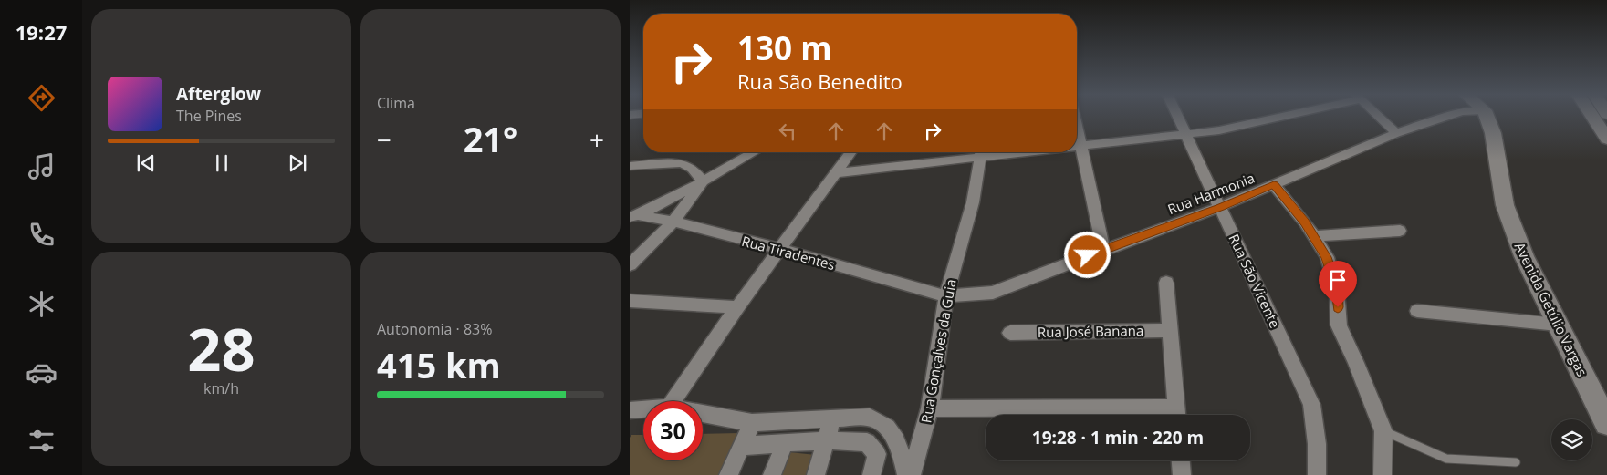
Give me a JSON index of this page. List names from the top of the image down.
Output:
{
  "streets": {
    "street": [
      "Rua Harmonia",
      "Rua Tiradentes",
      "Rua São Vicente",
      "Avenida Getúlio Vargas",
      "Rua José Banana",
      "Rua Gonçalves da Guia"
    ]
  },
  "crossings": [
    ["Rua Harmonia", "Rua Tiradentes"],
    ["Rua Harmonia", "Rua São Vicente"],
    ["Rua Harmonia", "Rua Gonçalves da Guia"],
    ["Rua Tiradentes", "Rua Gonçalves da Guia"]
  ],
  "page": {
    "tabs": "19:27",
    "tile": [
      "Clima",
      ["28", "km/h"],
      ["Autonomia · 83%", "415 km"]
    ],
    "turn": ["130 m", "Rua São Benedito"],
    "song": ["Afterglow", "The Pines"],
    "heat": ["−", "21°", "+"],
    "limit": "30",
    "trip": "19:28 · 1 min · 220 m"
  }
}
